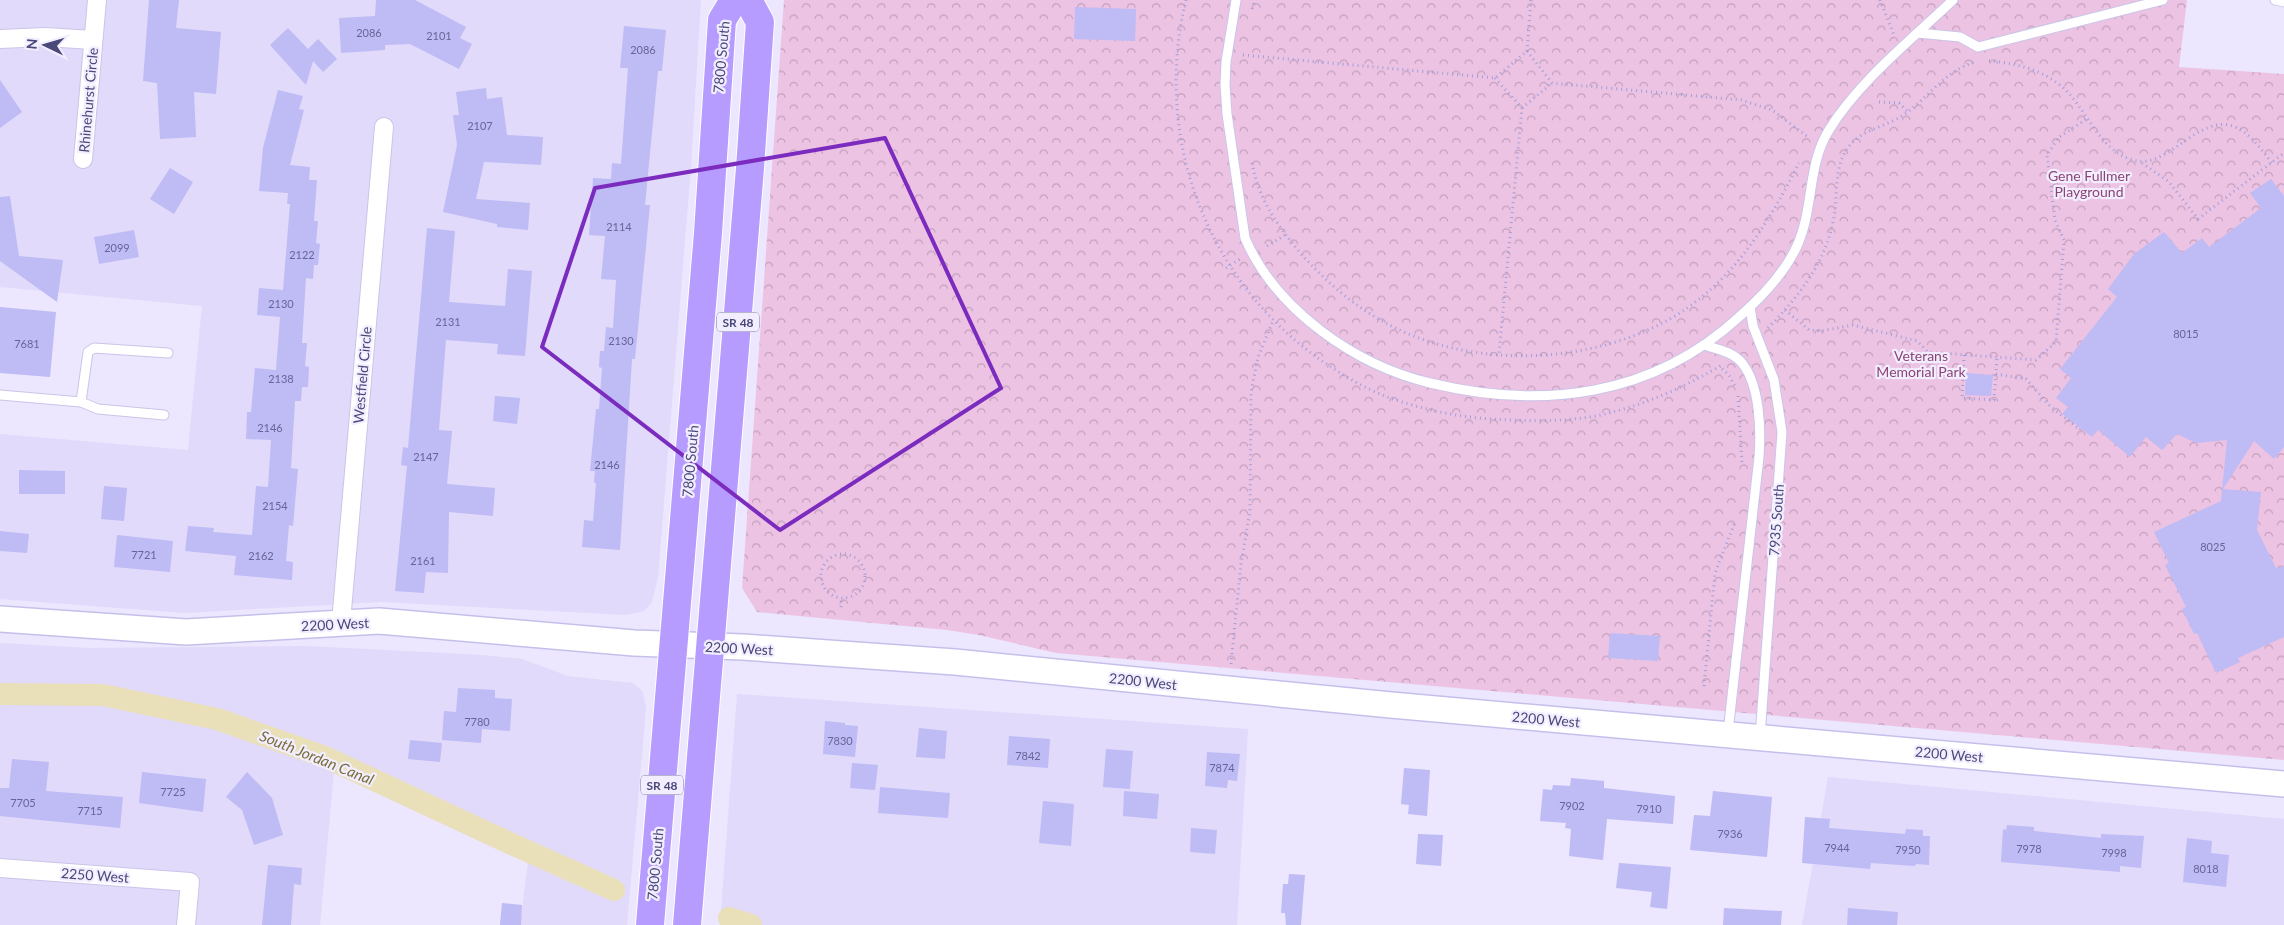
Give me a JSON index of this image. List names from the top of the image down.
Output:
{
  "streets": {
    "main road": ["7800 South", "SR 48"],
    "street": [
      "Rhinehurst Circle",
      "Westfield Circle",
      "2200 West",
      "2250 West"
    ],
    "lane": ["7935 South"]
  },
  "crossings": [
    ["7800 South", "2200 West"],
    ["SR 48", "2200 West"],
    ["Westfield Circle", "2200 West"],
    ["7935 South", "2200 West"]
  ],
  "water": ["South Jordan Canal"],
  "parks": ["Gene Fullmer Playground", "Veterans Memorial Park"],
  "house_numbers": [
    "2086",
    "2101",
    "2086",
    "2107",
    "2114",
    "2099",
    "2122",
    "2130",
    "2131",
    "8015",
    "2130",
    "7681",
    "2138",
    "2146",
    "2147",
    "2146",
    "2154",
    "8025",
    "7721",
    "2162",
    "2161",
    "7780",
    "7830",
    "7842",
    "7874",
    "7725",
    "7705",
    "7902",
    "7910",
    "7715",
    "7936",
    "7944",
    "7978",
    "7950",
    "7998",
    "8018"
  ],
  "north": "left"
}
